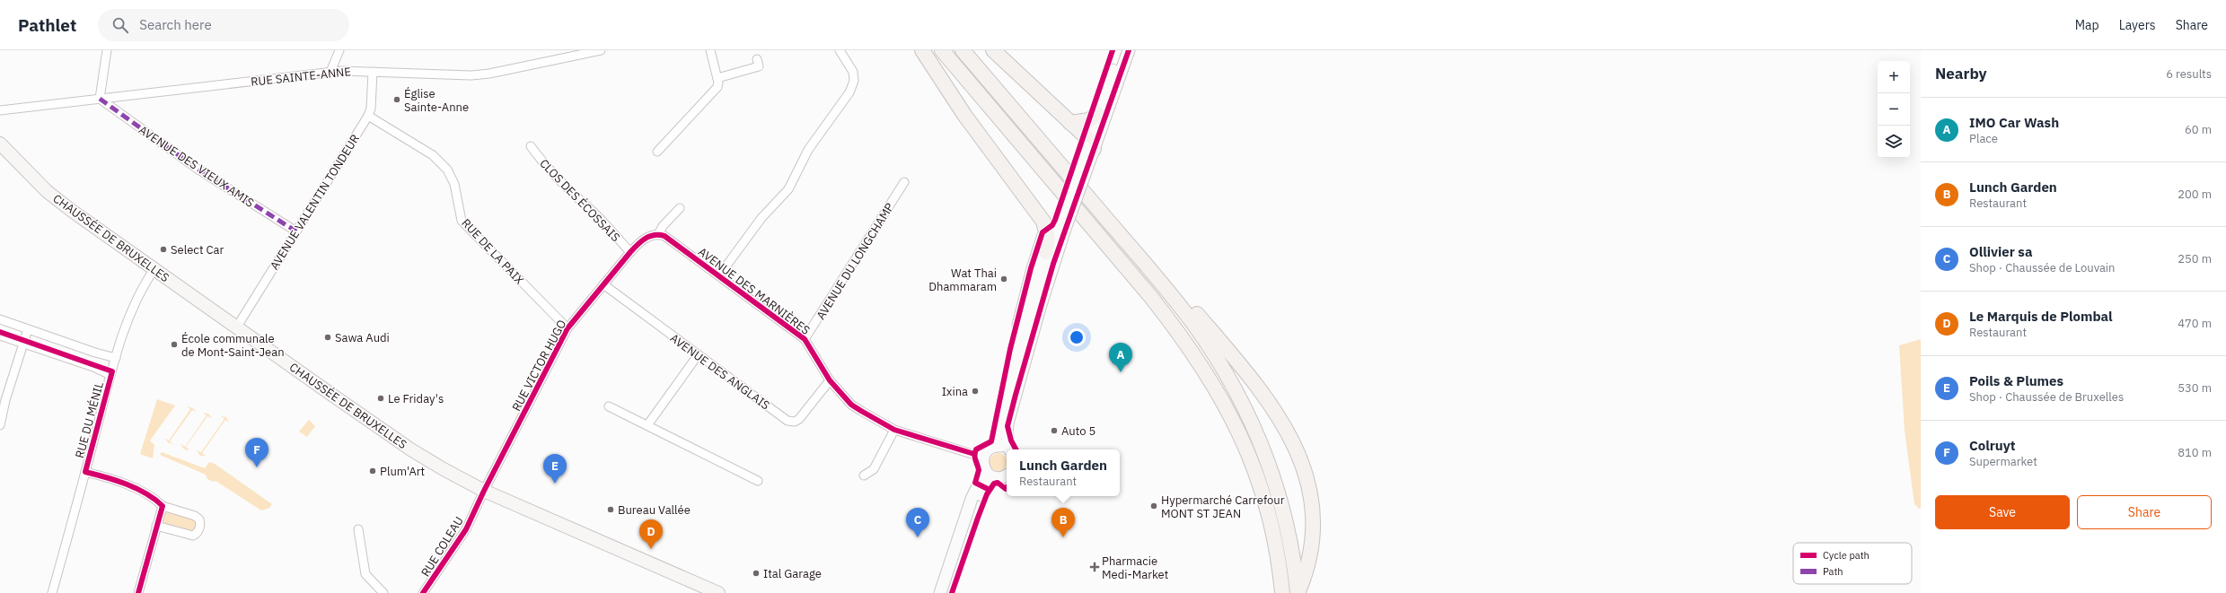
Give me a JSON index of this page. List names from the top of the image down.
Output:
{
  "streets": {
    "main road": ["CHAUSSÉE DE BRUXELLES"],
    "street": [
      "RUE SAINTE-ANNE",
      "AVENUE DES VIEUX AMIS",
      "CLOS DES ÉCOSSAIS",
      "AVENUE VALENTIN TONDEUR",
      "RUE DE LA PAIX",
      "AVENUE DU LONGCHAMP",
      "AVENUE DES MARNIÈRES",
      "RUE VICTOR HUGO",
      "AVENUE DES ANGLAIS",
      "RUE DU MÉNIL",
      "RUE COLEAU"
    ]
  },
  "crossings": [
    ["RUE SAINTE-ANNE", "AVENUE DES VIEUX AMIS"],
    ["RUE SAINTE-ANNE", "AVENUE VALENTIN TONDEUR"],
    ["AVENUE DES VIEUX AMIS", "AVENUE VALENTIN TONDEUR"],
    ["CLOS DES ÉCOSSAIS", "RUE VICTOR HUGO"],
    ["AVENUE VALENTIN TONDEUR", "CHAUSSÉE DE BRUXELLES"],
    ["AVENUE VALENTIN TONDEUR", "RUE DE LA PAIX"],
    ["CHAUSSÉE DE BRUXELLES", "RUE VICTOR HUGO"],
    ["CHAUSSÉE DE BRUXELLES", "RUE DU MÉNIL"],
    ["CHAUSSÉE DE BRUXELLES", "RUE COLEAU"],
    ["RUE DE LA PAIX", "RUE VICTOR HUGO"],
    ["AVENUE DU LONGCHAMP", "AVENUE DES MARNIÈRES"],
    ["AVENUE DES MARNIÈRES", "RUE VICTOR HUGO"],
    ["AVENUE DES MARNIÈRES", "AVENUE DES ANGLAIS"],
    ["RUE VICTOR HUGO", "AVENUE DES ANGLAIS"],
    ["RUE VICTOR HUGO", "RUE COLEAU"]
  ],
  "places": {
    "other": [
      "Église Sainte-Anne",
      "Select Car",
      "Wat Thai Dhammaram",
      "Sawa Audi",
      "École communale de Mont-Saint-Jean",
      "Ixina",
      "Le Friday's",
      "Auto 5",
      "Plum'Art",
      "Hypermarché Carrefour MONT ST JEAN",
      "Bureau Vallée",
      "Ital Garage"
    ],
    "health": ["Pharmacie Medi-Market"]
  },
  "legend": ["Cycle path", "Path"],
  "page": {
    "header": "Pathlet",
    "search": "Search here",
    "nav": ["Map", "Layers", "Share"],
    "heading": ["Nearby", "6 results"],
    "map_buttons": ["+", "−"],
    "list": [
      {
        "mark": "A",
        "name": "IMO Car Wash",
        "note": "Place",
        "value": "60 m"
      },
      {
        "mark": "B",
        "name": "Lunch Garden",
        "note": "Restaurant",
        "value": "200 m"
      },
      {
        "mark": "C",
        "name": "Ollivier sa",
        "note": "Shop · Chaussée de Louvain",
        "value": "250 m"
      },
      {
        "mark": "D",
        "name": "Le Marquis de Plombal",
        "note": "Restaurant",
        "value": "470 m"
      },
      {
        "mark": "E",
        "name": "Poils & Plumes",
        "note": "Shop · Chaussée de Bruxelles",
        "value": "530 m"
      },
      {
        "mark": "F",
        "name": "Colruyt",
        "note": "Supermarket",
        "value": "810 m"
      }
    ],
    "pins": [
      "A",
      "F",
      "E",
      "B",
      "C",
      "D"
    ],
    "popup": ["Lunch Garden", "Restaurant"],
    "buttons": ["Save", "Share"]
  }
}
